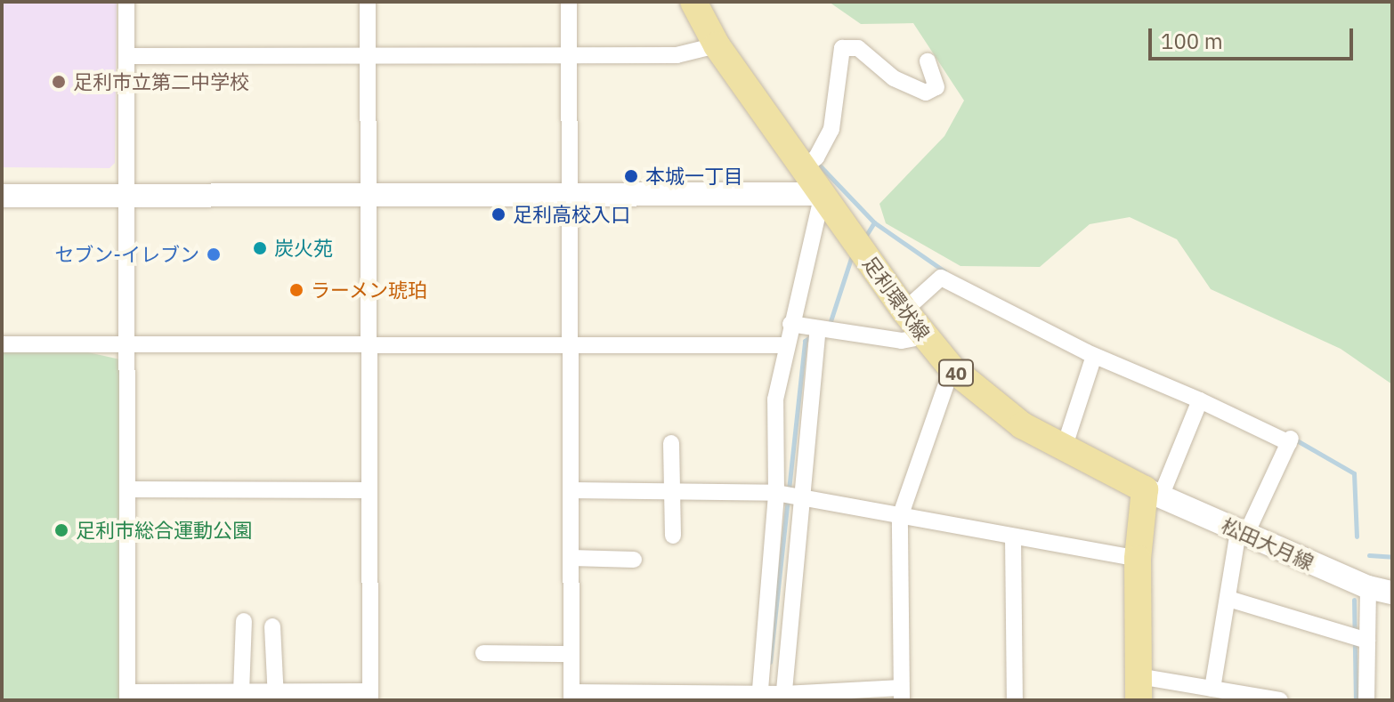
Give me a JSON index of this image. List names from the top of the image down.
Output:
{
  "streets": {
    "main road": ["足利環状線", "40"],
    "street": ["松田大月線"]
  },
  "crossings": [
    ["足利環状線", "松田大月線"]
  ],
  "places": [
    "足利市立第二中学校",
    "本城一丁目",
    "足利高校入口",
    "炭火苑",
    "セブン-イレブン",
    "ラーメン琥珀",
    "足利市総合運動公園"
  ],
  "scale_bar": "100 m"
}
